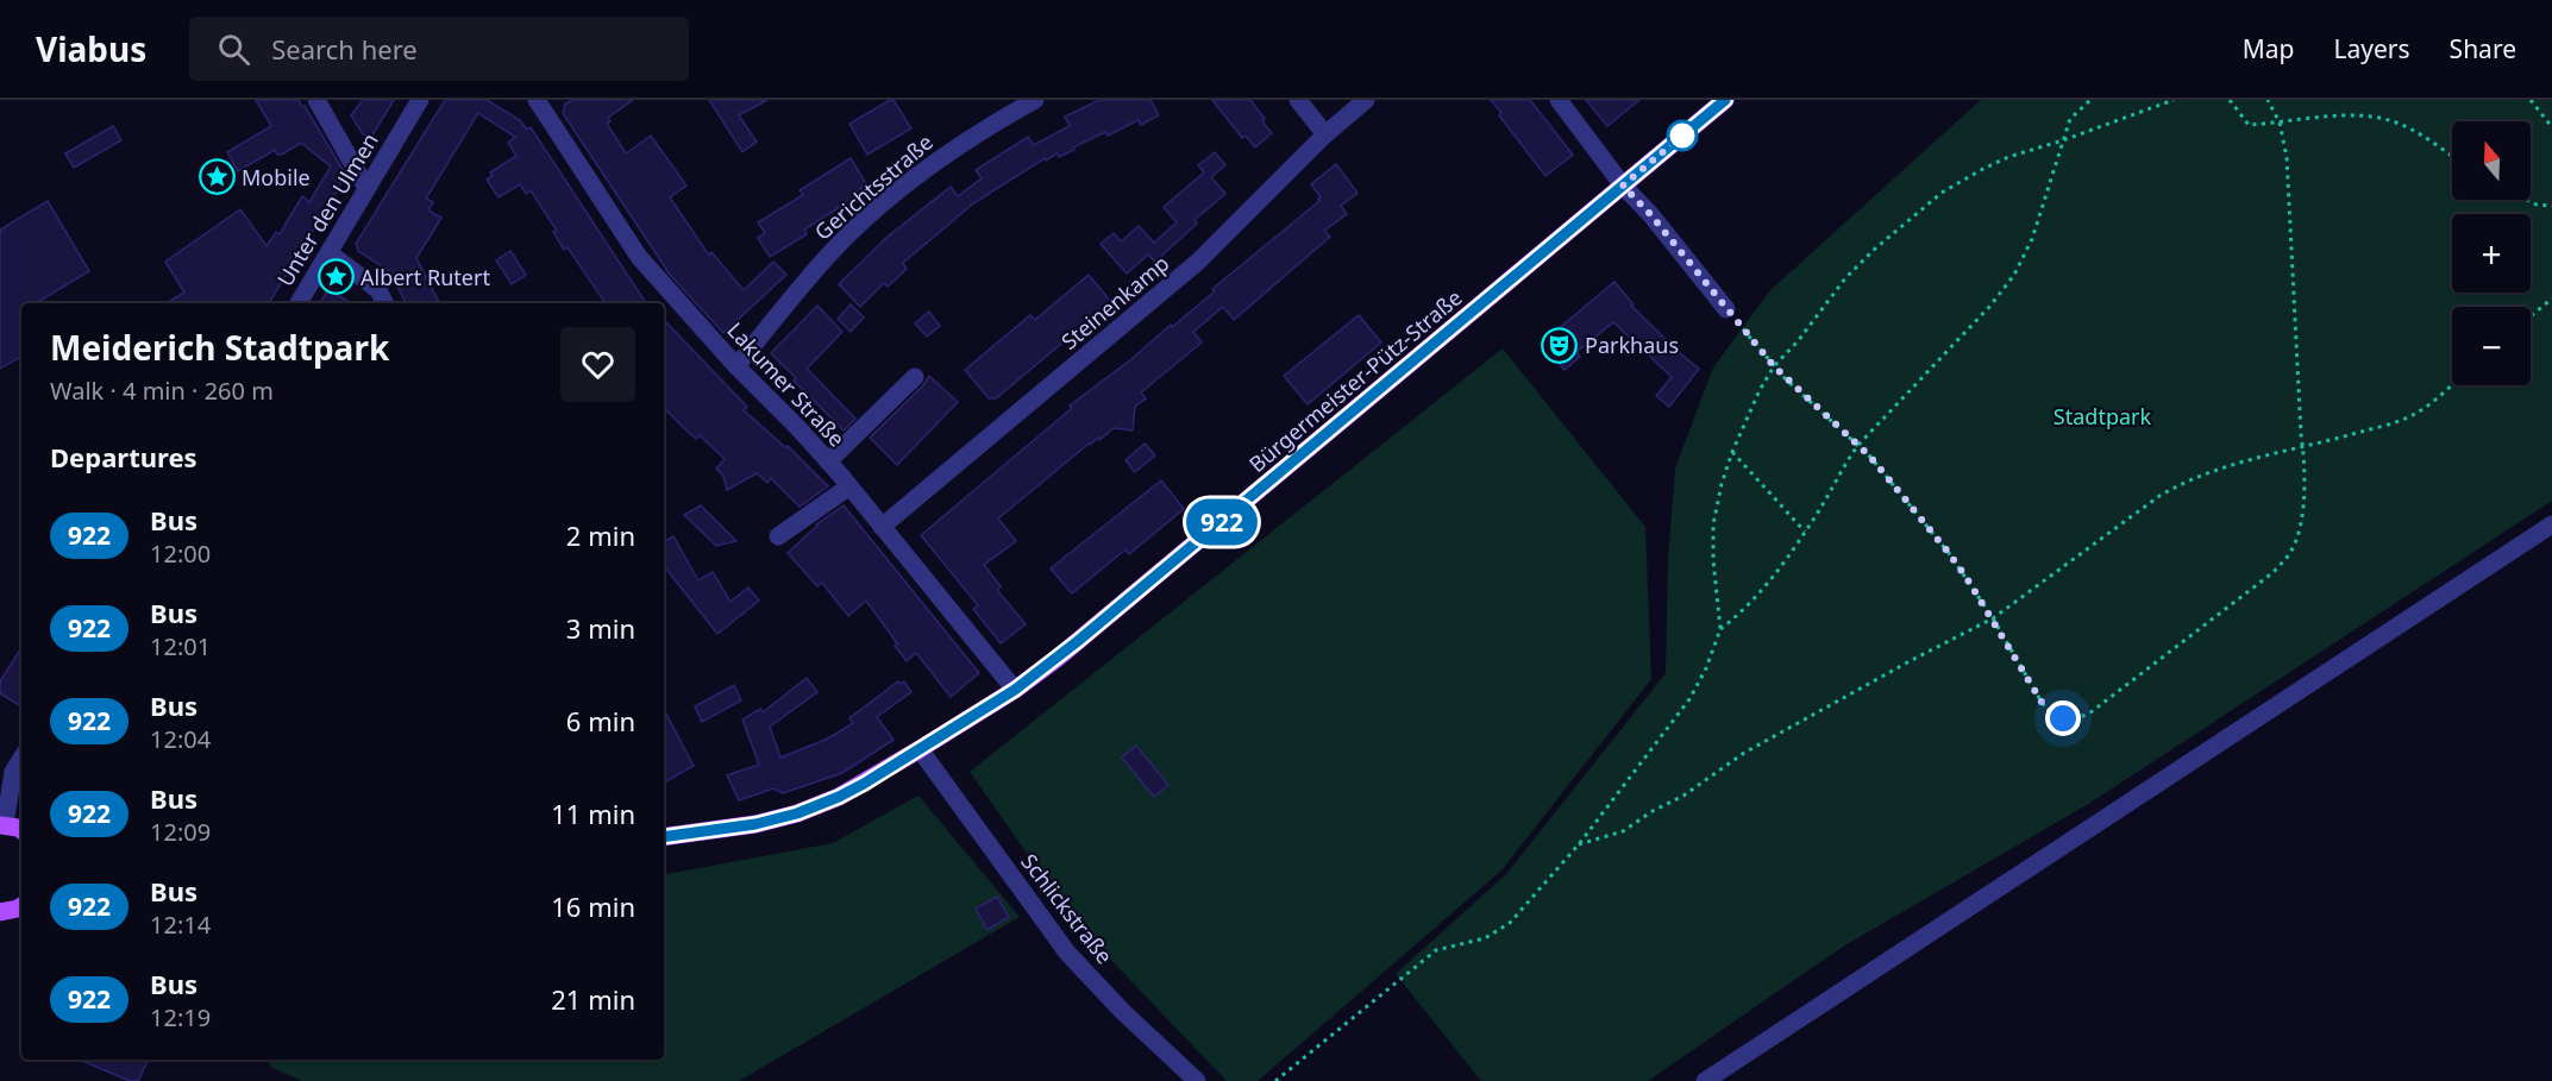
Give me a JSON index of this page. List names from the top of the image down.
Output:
{
  "streets": {
    "main road": ["Bürgermeister-Pütz-Straße"],
    "street": [
      "Gerichtsstraße",
      "Unter den Ulmen",
      "Steinenkamp",
      "Lakumer Straße",
      "Schlickstraße"
    ]
  },
  "crossings": [
    ["Gerichtsstraße", "Lakumer Straße"],
    ["Steinenkamp", "Lakumer Straße"],
    ["Bürgermeister-Pütz-Straße", "Lakumer Straße"],
    ["Bürgermeister-Pütz-Straße", "Schlickstraße"]
  ],
  "parks": ["Stadtpark"],
  "places": {
    "place": ["Mobile", "Albert Rutert"],
    "theatre": ["Parkhaus"]
  },
  "lines": ["bus line 922"],
  "north": "top",
  "page": {
    "header": "Viabus",
    "search": "Search here",
    "nav": ["Map", "Layers", "Share"],
    "on_map": "922",
    "map_buttons": ["+", "−"],
    "heading": [
      ["Meiderich Stadtpark", "Walk · 4 min · 260 m"],
      "Departures"
    ],
    "list": [
      {
        "mark": "922",
        "name": "Bus",
        "note": "12:00",
        "value": "2 min"
      },
      {
        "mark": "922",
        "name": "Bus",
        "note": "12:01",
        "value": "3 min"
      },
      {
        "mark": "922",
        "name": "Bus",
        "note": "12:04",
        "value": "6 min"
      },
      {
        "mark": "922",
        "name": "Bus",
        "note": "12:09",
        "value": "11 min"
      },
      {
        "mark": "922",
        "name": "Bus",
        "note": "12:14",
        "value": "16 min"
      },
      {
        "mark": "922",
        "name": "Bus",
        "note": "12:19",
        "value": "21 min"
      }
    ]
  }
}
